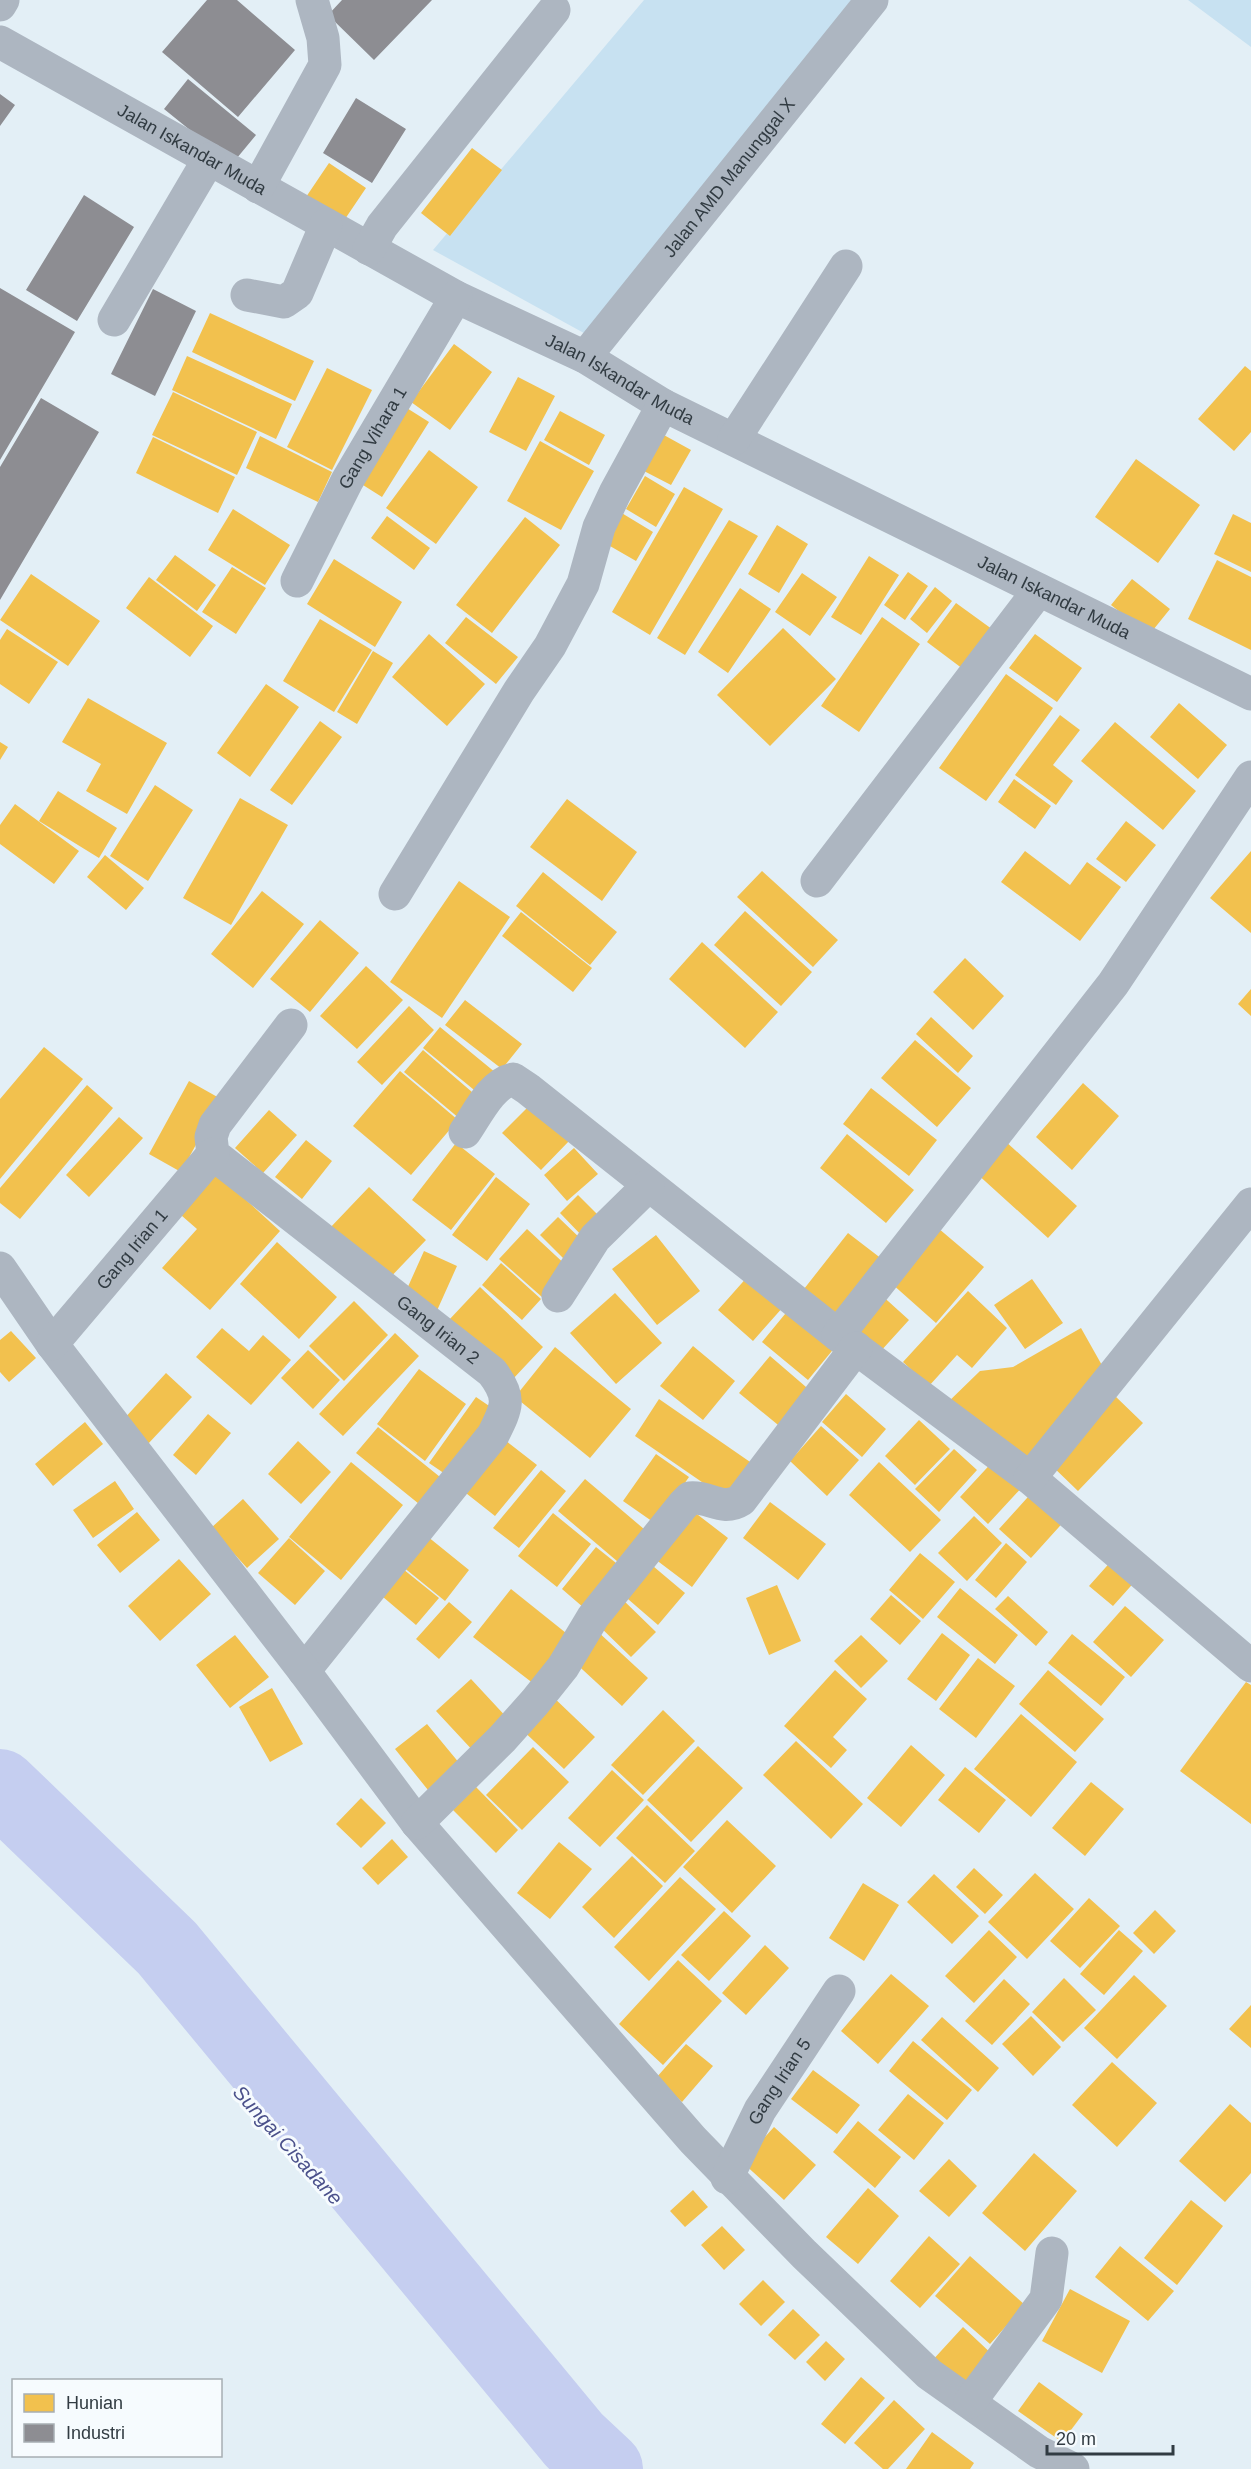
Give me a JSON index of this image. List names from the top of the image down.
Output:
{
  "streets": {
    "street": [
      "Jalan Iskandar Muda",
      "Jalan AMD Manunggal X",
      "Gang Vihara 1",
      "Gang Irian 1",
      "Gang Irian 2",
      "Gang Irian 5"
    ]
  },
  "crossings": [
    ["Jalan Iskandar Muda", "Jalan AMD Manunggal X"],
    ["Jalan Iskandar Muda", "Gang Vihara 1"],
    ["Gang Irian 1", "Gang Irian 2"]
  ],
  "water": ["Sungai Cisadane"],
  "legend": ["Hunian", "Industri"],
  "scale_bar": "20 m"
}
